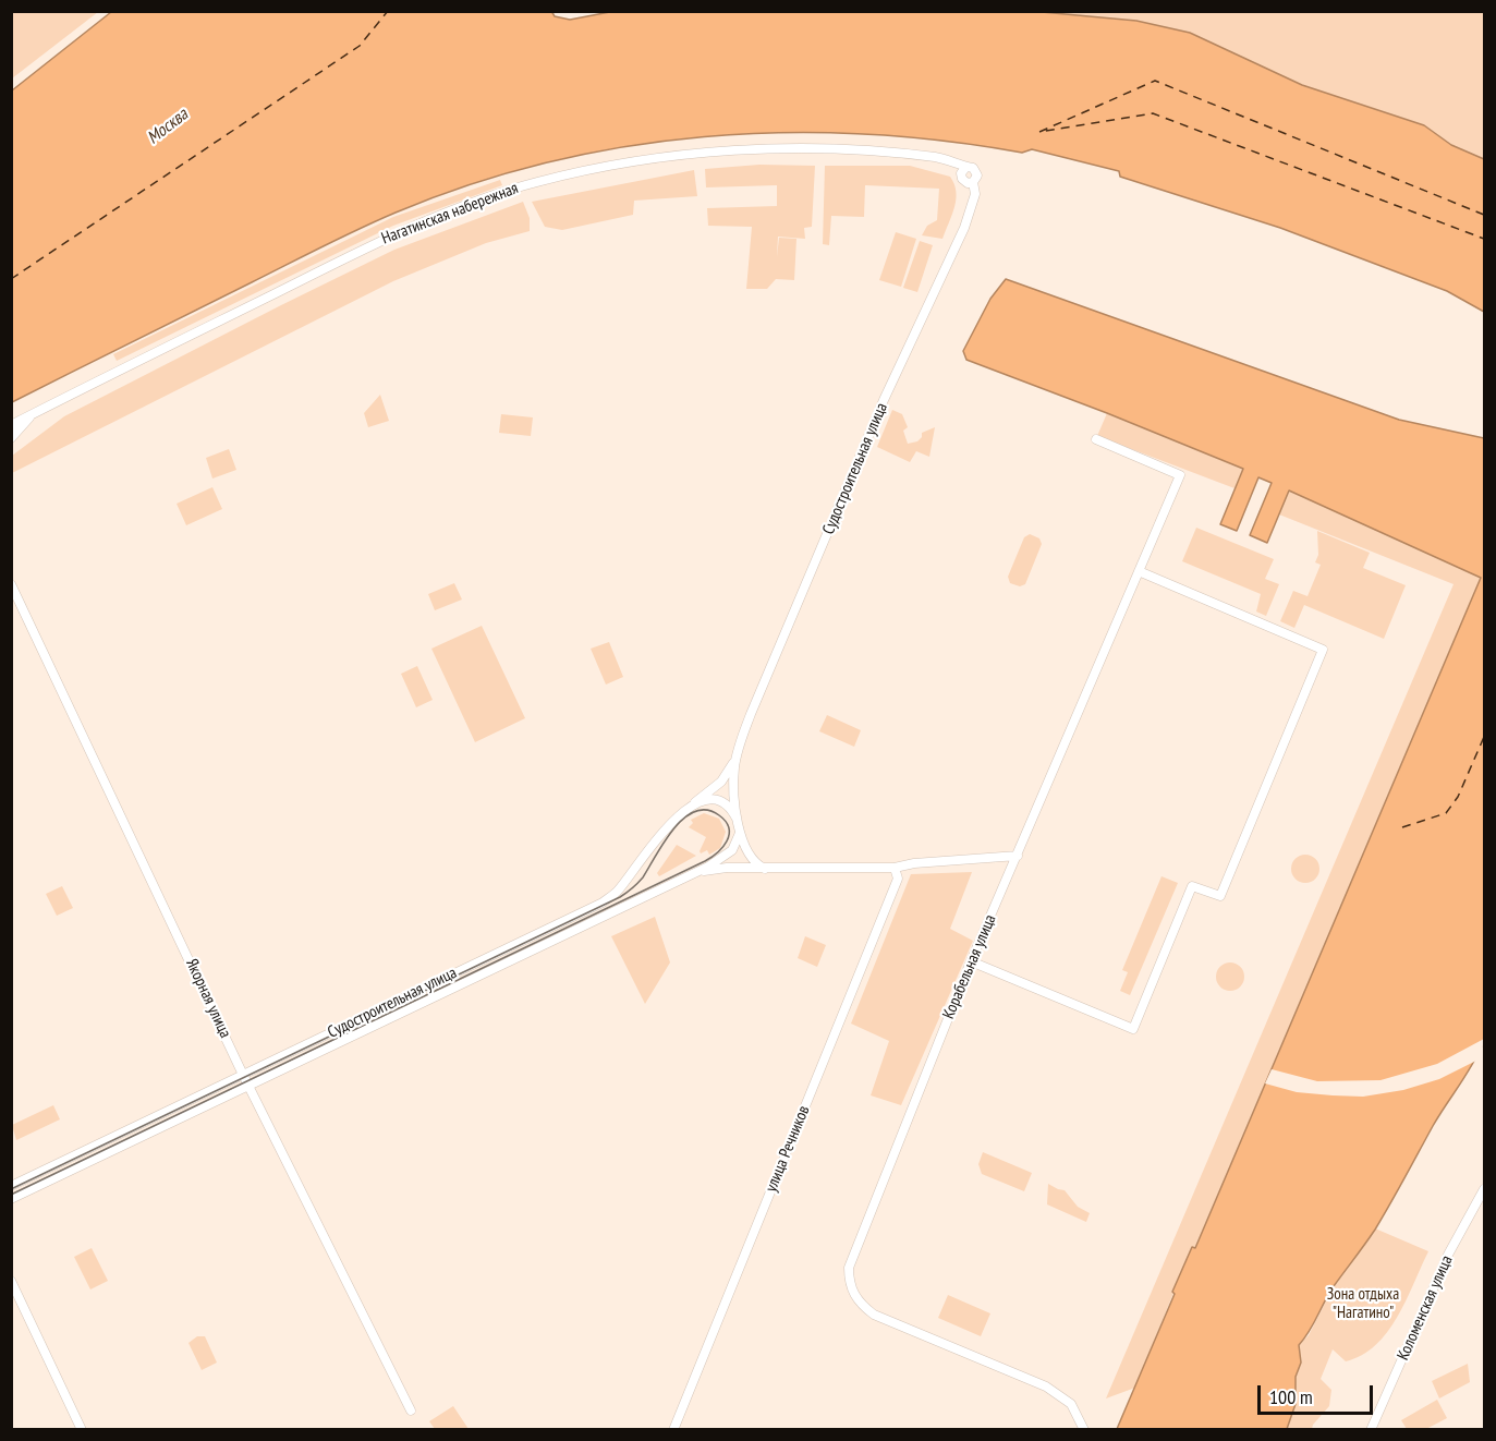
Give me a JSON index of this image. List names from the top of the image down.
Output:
{
  "streets": {
    "street": [
      "Нагатинская набережная",
      "Судостроительная улица",
      "Корабельная улица",
      "Якорная улица",
      "улица Речников",
      "Коломенская улица"
    ]
  },
  "crossings": [
    ["Нагатинская набережная", "Судостроительная улица"],
    ["Судостроительная улица", "Якорная улица"]
  ],
  "water": ["Москва"],
  "parks": ["Зона отдыха \"Нагатино\""],
  "scale_bar": "100 m"
}
